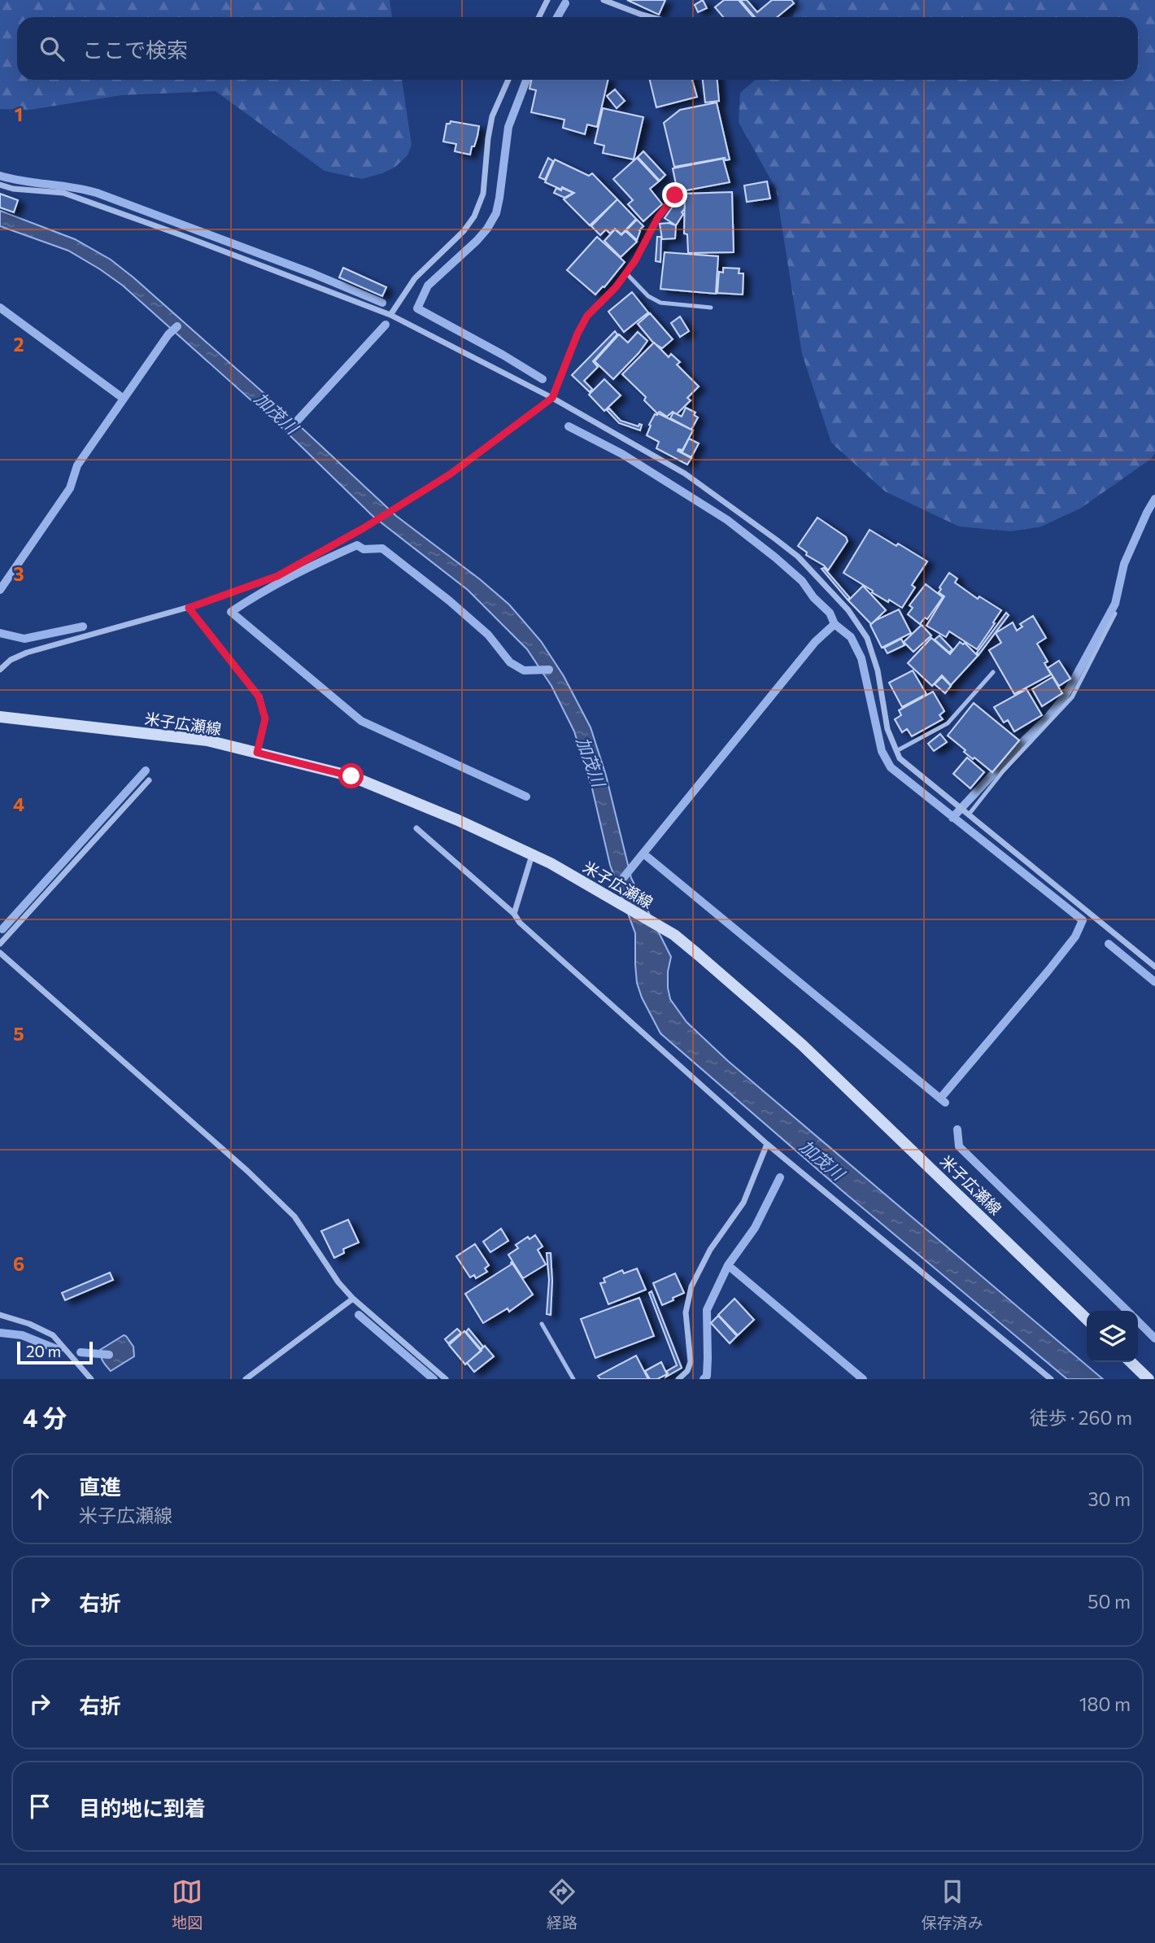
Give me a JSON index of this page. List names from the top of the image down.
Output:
{
  "streets": {
    "main road": ["米子広瀬線"]
  },
  "water": ["加茂川"],
  "scale_bar": "20 m",
  "page": {
    "search": "ここで検索",
    "scale": "20 m",
    "heading": ["4 分", "徒歩 · 260 m"],
    "list": [
      ["直進", "米子広瀬線", "30 m"],
      ["右折", "50 m"],
      ["右折", "180 m"],
      "目的地に到着"
    ],
    "nav": ["地図", "経路", "保存済み"]
  },
  "grid": {
    "rows": [
      "1",
      "2",
      "3",
      "4",
      "5",
      "6"
    ]
  }
}
